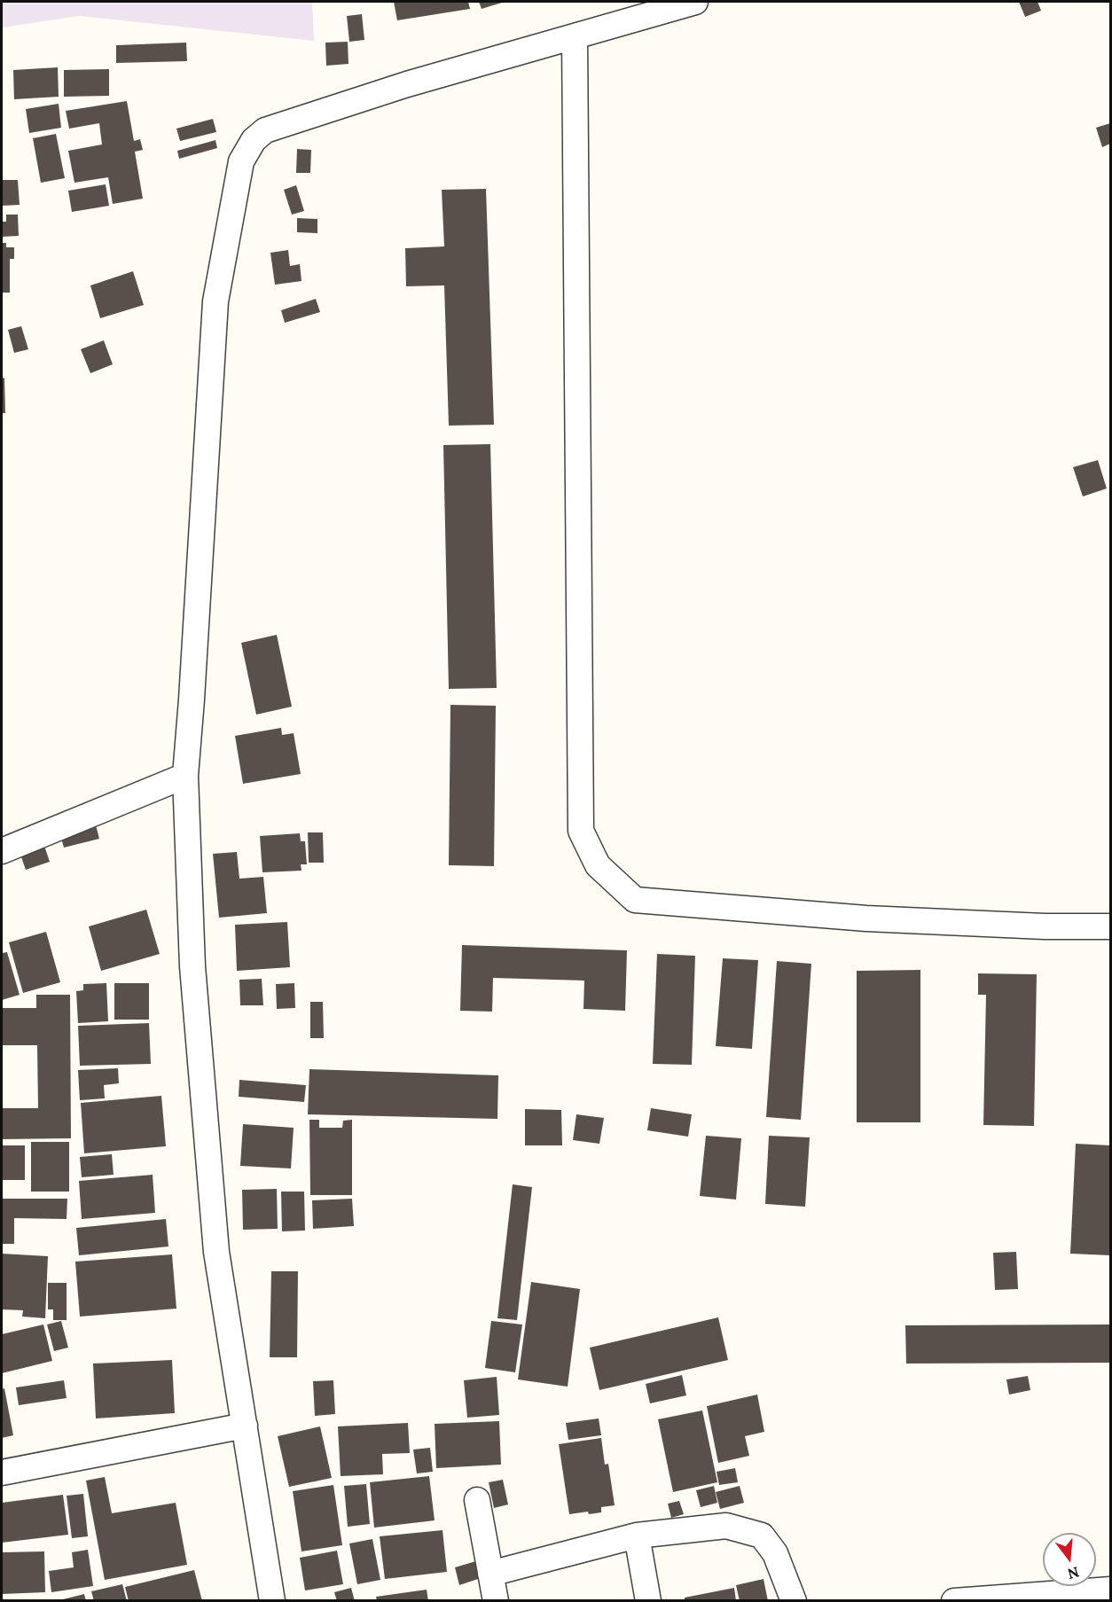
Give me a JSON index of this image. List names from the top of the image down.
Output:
{
  "north": "bottom"
}
